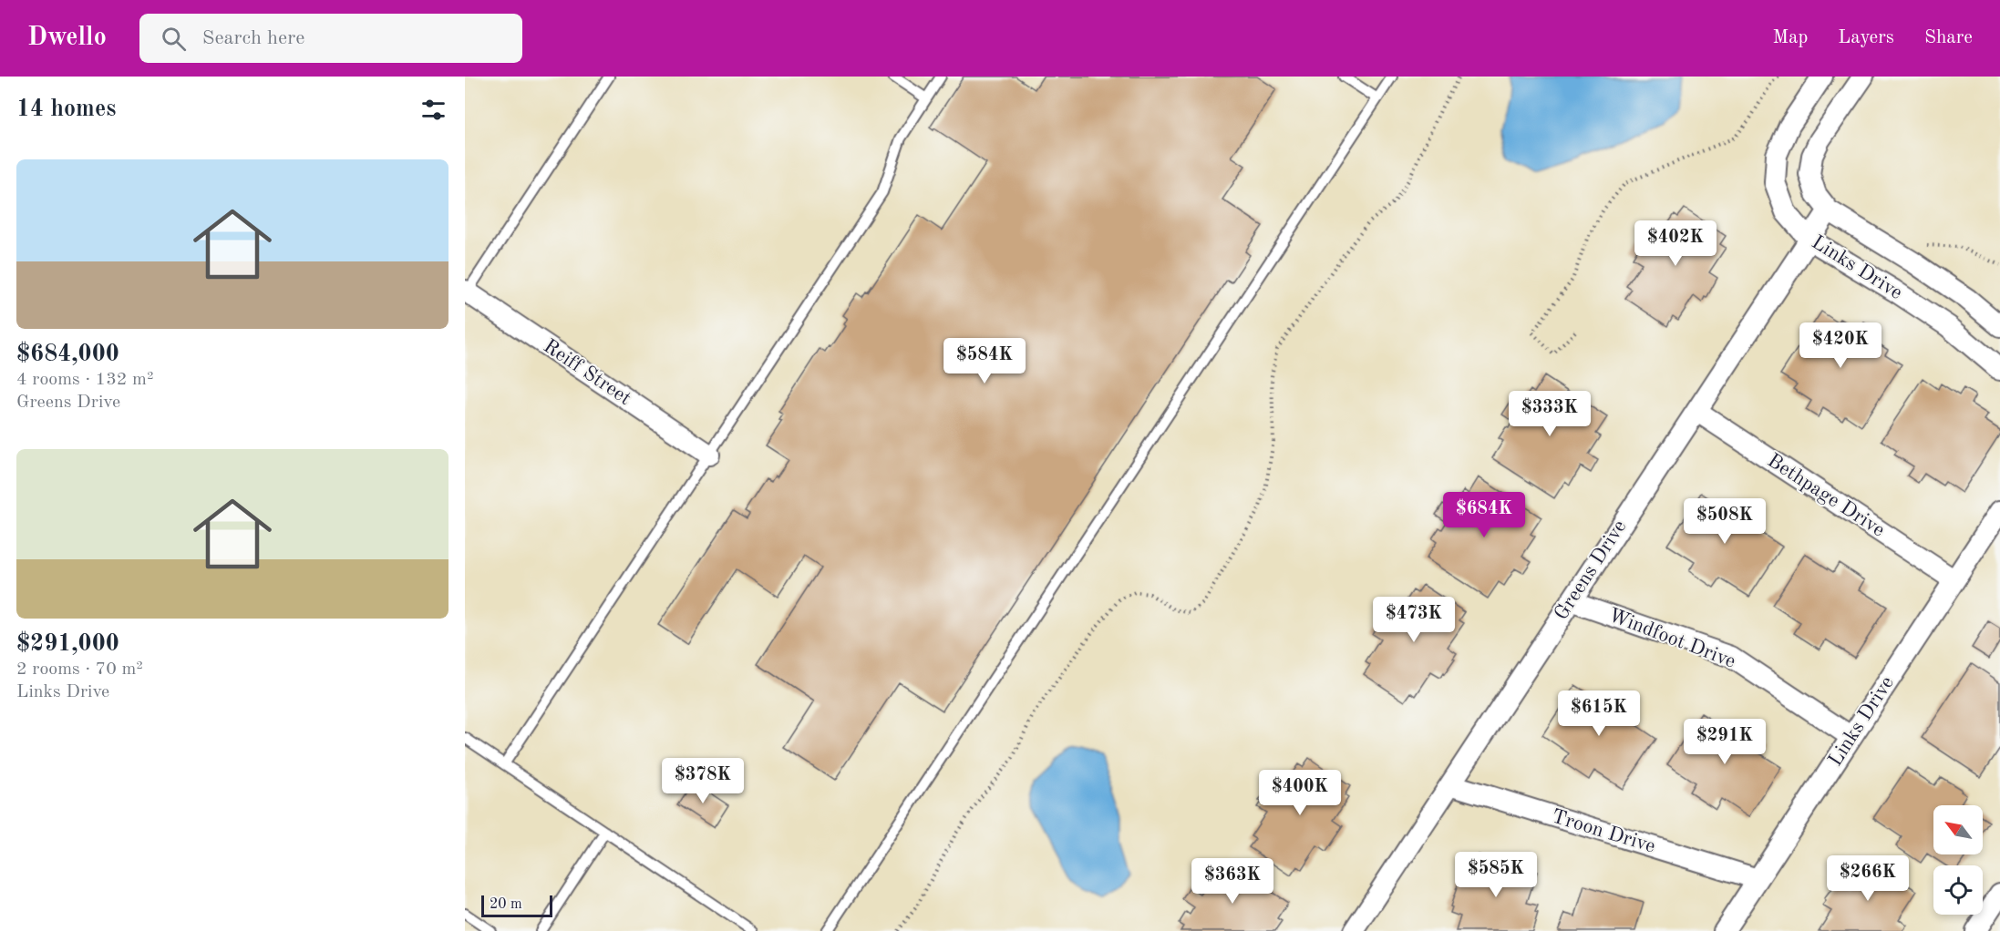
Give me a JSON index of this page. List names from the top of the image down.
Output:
{
  "streets": {
    "street": [
      "Links Drive",
      "Reiff Street",
      "Bethpage Drive",
      "Greens Drive",
      "Windfoot Drive",
      "Troon Drive"
    ]
  },
  "crossings": [
    ["Links Drive", "Bethpage Drive"],
    ["Links Drive", "Greens Drive"],
    ["Links Drive", "Windfoot Drive"],
    ["Links Drive", "Troon Drive"],
    ["Bethpage Drive", "Greens Drive"],
    ["Greens Drive", "Windfoot Drive"],
    ["Greens Drive", "Troon Drive"]
  ],
  "scale_bar": "20 m",
  "north": "top left",
  "page": {
    "header": "Dwello",
    "search": "Search here",
    "nav": ["Map", "Layers", "Share"],
    "heading": "14 homes",
    "list": [
      {
        "name": "$684,000",
        "note": "4 rooms · 132 m² · Greens Drive"
      },
      {
        "name": "$291,000",
        "note": "2 rooms · 70 m² · Links Drive"
      }
    ],
    "price": [
      "$402K",
      "$420K",
      "$584K",
      "$333K",
      "$684K",
      "$508K",
      "$473K",
      "$615K",
      "$291K",
      "$378K",
      "$400K",
      "$585K",
      "$266K",
      "$363K"
    ],
    "scale": "20 m"
  }
}
